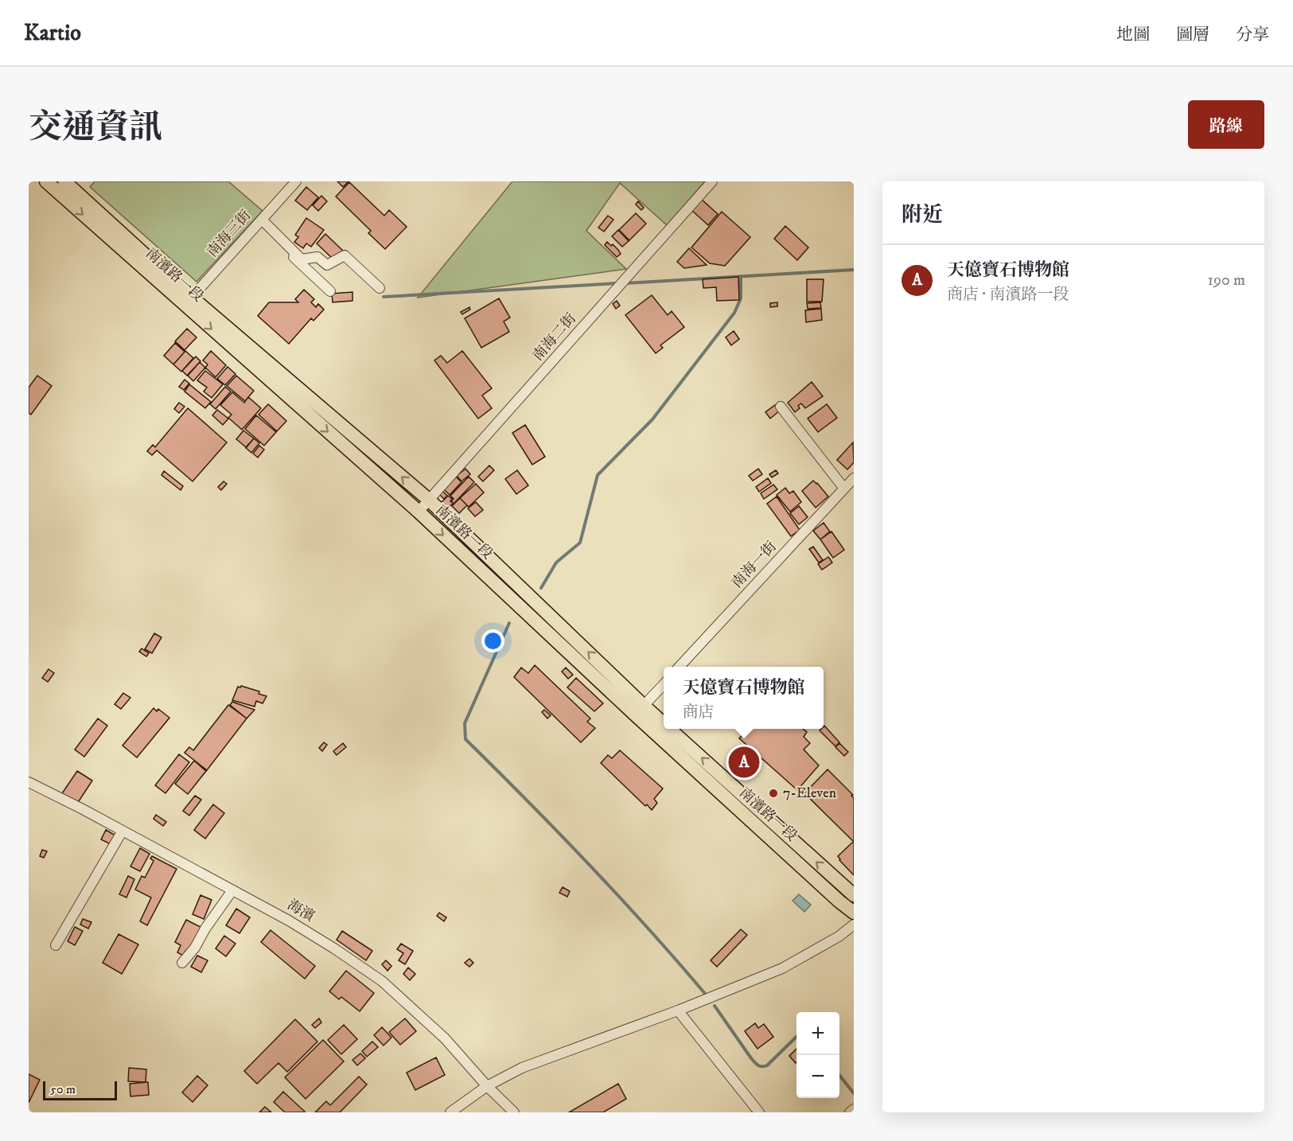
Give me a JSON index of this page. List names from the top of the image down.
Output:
{
  "streets": {
    "main road": ["南濱路一段"],
    "street": [
      "南海三街",
      "南海二街",
      "南海一街",
      "海濱"
    ]
  },
  "crossings": [
    ["南海三街", "南濱路一段"],
    ["南濱路一段", "南海二街"]
  ],
  "places": ["7-Eleven"],
  "scale_bar": "50 m",
  "page": {
    "header": "Kartio",
    "nav": ["地圖", "圖層", "分享"],
    "title": "交通資訊",
    "buttons": "路線",
    "heading": "附近",
    "list": [
      {
        "mark": "A",
        "name": "天億寶石博物館",
        "note": "商店 · 南濱路一段",
        "value": "190 m"
      }
    ],
    "popup": ["天億寶石博物館", "商店"],
    "pins": "A",
    "map_buttons": ["+", "−"],
    "scale": "50 m"
  }
}
